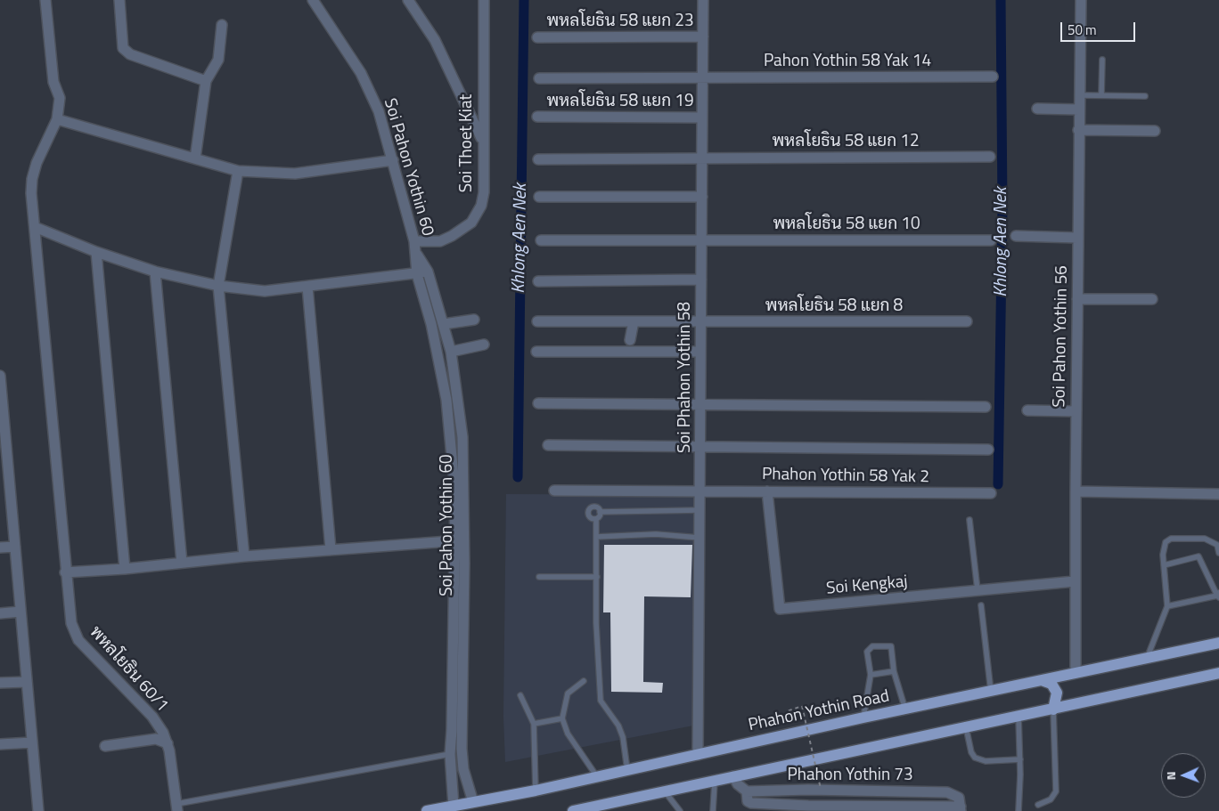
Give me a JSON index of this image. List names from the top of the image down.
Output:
{
  "streets": {
    "main road": ["Phahon Yothin Road"],
    "street": [
      "พหลโยธิน 58 แยก 23",
      "Pahon Yothin 58 Yak 14",
      "พหลโยธิน 58 แยก 19",
      "พหลโยธิน 58 แยก 12",
      "Soi Thoet Kiat",
      "Soi Pahon Yothin 60",
      "พหลโยธิน 58 แยก 10",
      "พหลโยธิน 58 แยก 8",
      "Soi Pahon Yothin 56",
      "Soi Phahon Yothin 58",
      "Phahon Yothin 58 Yak 2",
      "Soi Kengkaj",
      "พหลโยธิน 60/1",
      "Phahon Yothin 73"
    ]
  },
  "crossings": [
    ["พหลโยธิน 58 แยก 23", "Soi Phahon Yothin 58"],
    ["Pahon Yothin 58 Yak 14", "Soi Phahon Yothin 58"],
    ["พหลโยธิน 58 แยก 19", "Soi Phahon Yothin 58"],
    ["พหลโยธิน 58 แยก 12", "Soi Phahon Yothin 58"],
    ["Soi Thoet Kiat", "Soi Pahon Yothin 60"],
    ["Soi Pahon Yothin 60", "Phahon Yothin Road"],
    ["พหลโยธิน 58 แยก 10", "Soi Phahon Yothin 58"],
    ["พหลโยธิน 58 แยก 8", "Soi Phahon Yothin 58"],
    ["Soi Pahon Yothin 56", "Soi Kengkaj"],
    ["Soi Pahon Yothin 56", "Phahon Yothin Road"],
    ["Soi Phahon Yothin 58", "Phahon Yothin 58 Yak 2"],
    ["Soi Phahon Yothin 58", "Phahon Yothin Road"],
    ["Phahon Yothin 58 Yak 2", "Soi Kengkaj"]
  ],
  "water": ["Khlong Aen Nek"],
  "scale_bar": "50 m",
  "north": "left"
}
